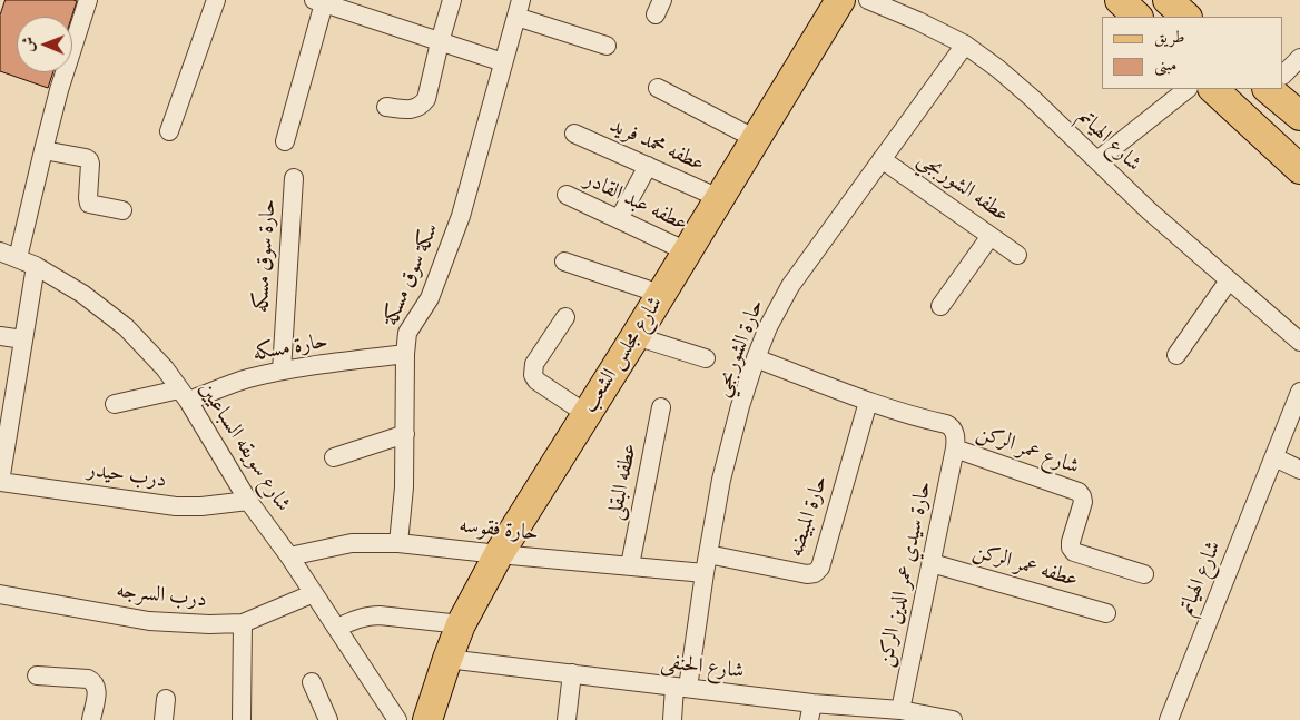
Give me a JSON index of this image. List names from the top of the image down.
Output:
{
  "streets": {
    "main road": ["شارع مجلس الشعب"],
    "street": [
      "شارع الهياتم",
      "عطفه محمد فريد",
      "عطفه الشوربجي",
      "عطفه عبد القادر",
      "حارة سوق مسكه",
      "سكة سوق مسكة",
      "حارة مسكه",
      "حارة الشوربجي",
      "شارع سويقه السباعيين",
      "شارع عمر الركن",
      "درب حيدر",
      "عطفه البقلى",
      "حارة المبيضه",
      "حارة فقوسه",
      "عطفه عمر الركن",
      "حارة سيدي عمر الدين الركن",
      "درب السرجه",
      "شارع الحنفى"
    ]
  },
  "crossings": [
    ["شارع الهياتم", "حارة الشوربجي"],
    ["عطفه محمد فريد", "شارع مجلس الشعب"],
    ["عطفه الشوربجي", "حارة الشوربجي"],
    ["عطفه عبد القادر", "شارع مجلس الشعب"],
    ["حارة سوق مسكه", "حارة مسكه"],
    ["سكة سوق مسكة", "حارة مسكه"],
    ["سكة سوق مسكة", "حارة فقوسه"],
    ["حارة مسكه", "شارع سويقه السباعيين"],
    ["حارة الشوربجي", "شارع عمر الركن"],
    ["حارة الشوربجي", "حارة المبيضه"],
    ["حارة الشوربجي", "حارة فقوسه"],
    ["حارة الشوربجي", "شارع الحنفى"],
    ["شارع مجلس الشعب", "حارة فقوسه"],
    ["شارع مجلس الشعب", "شارع الحنفى"],
    ["شارع سويقه السباعيين", "درب حيدر"],
    ["شارع سويقه السباعيين", "حارة فقوسه"],
    ["شارع سويقه السباعيين", "درب السرجه"],
    ["شارع عمر الركن", "حارة المبيضه"],
    ["شارع عمر الركن", "حارة سيدي عمر الدين الركن"],
    ["عطفه البقلى", "حارة فقوسه"],
    ["عطفه عمر الركن", "حارة سيدي عمر الدين الركن"],
    ["حارة سيدي عمر الدين الركن", "شارع الحنفى"]
  ],
  "legend": ["طريق", "مبنى"],
  "north": "left"
}
